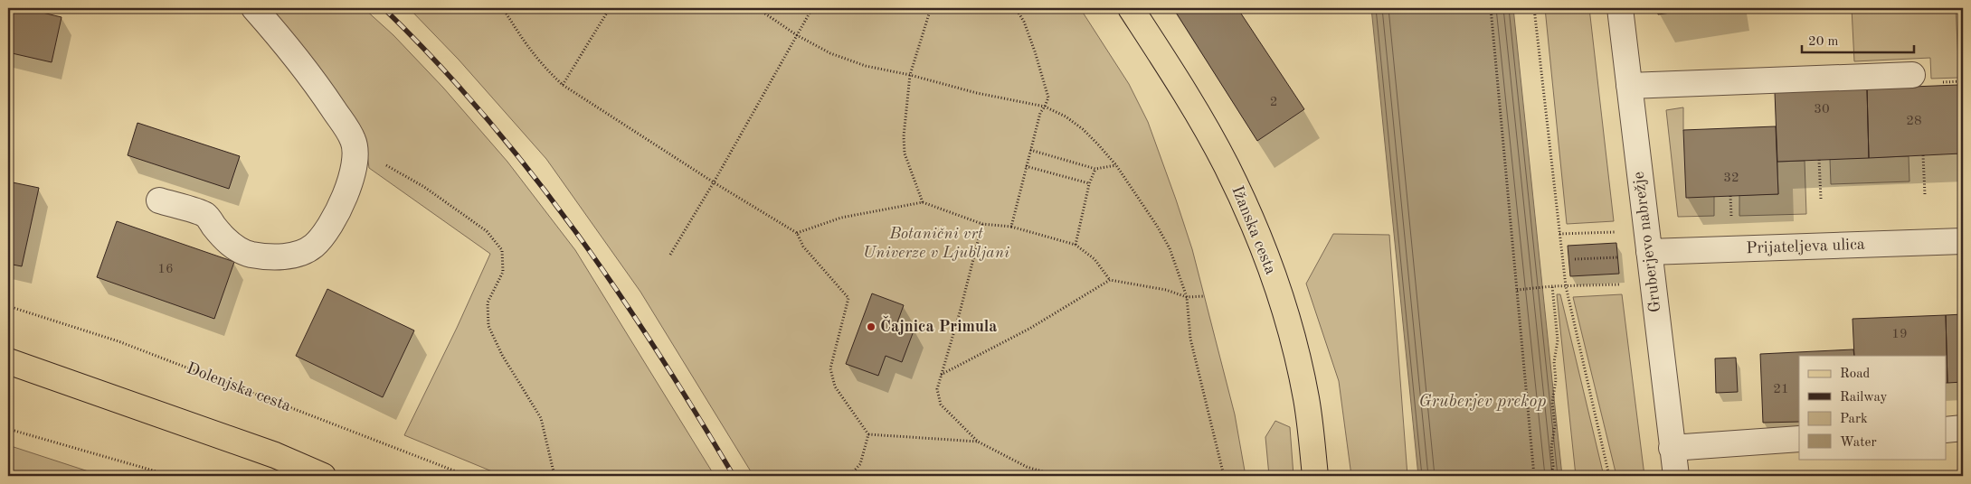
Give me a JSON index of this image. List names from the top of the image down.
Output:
{
  "streets": {
    "main road": ["Ižanska cesta"],
    "street": ["Gruberjevo nabrežje", "Prijateljeva ulica"],
    "path": ["Dolenjska cesta"]
  },
  "crossings": [
    ["Gruberjevo nabrežje", "Prijateljeva ulica"]
  ],
  "water": ["Gruberjev prekop"],
  "parks": ["Botanični vrt Univerze v Ljubljani"],
  "places": ["Čajnica Primula"],
  "house_numbers": [
    "2",
    "30",
    "28",
    "32",
    "16",
    "19",
    "21"
  ],
  "legend": [
    "Road",
    "Railway",
    "Park",
    "Water"
  ],
  "scale_bar": "20 m"
}
